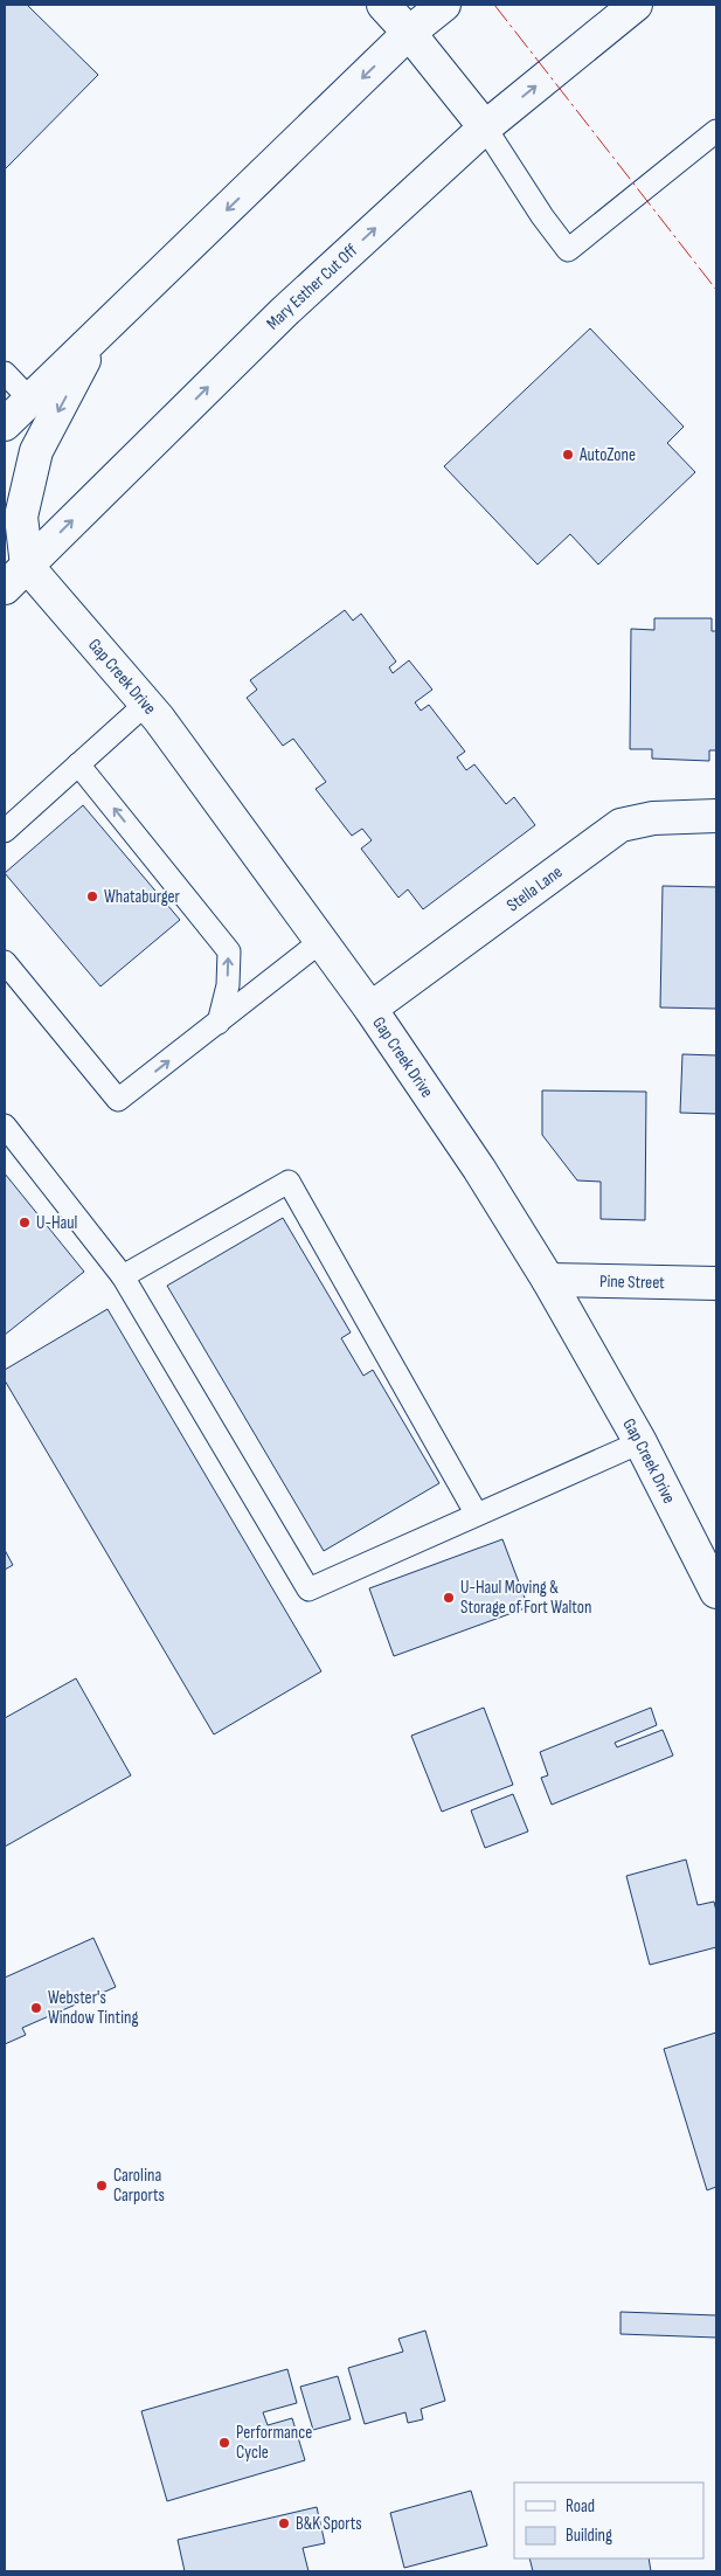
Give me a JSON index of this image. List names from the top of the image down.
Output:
{
  "streets": {
    "street": [
      "Mary Esther Cut Off",
      "Gap Creek Drive",
      "Stella Lane",
      "Pine Street"
    ]
  },
  "crossings": [
    ["Mary Esther Cut Off", "Gap Creek Drive"],
    ["Gap Creek Drive", "Stella Lane"],
    ["Gap Creek Drive", "Pine Street"]
  ],
  "places": [
    "AutoZone",
    "Whataburger",
    "U-Haul",
    "U-Haul Moving & Storage of Fort Walton",
    "Webster's Window Tinting",
    "Carolina Carports",
    "Performance Cycle",
    "B&K Sports"
  ],
  "legend": ["Road", "Building"]
}
